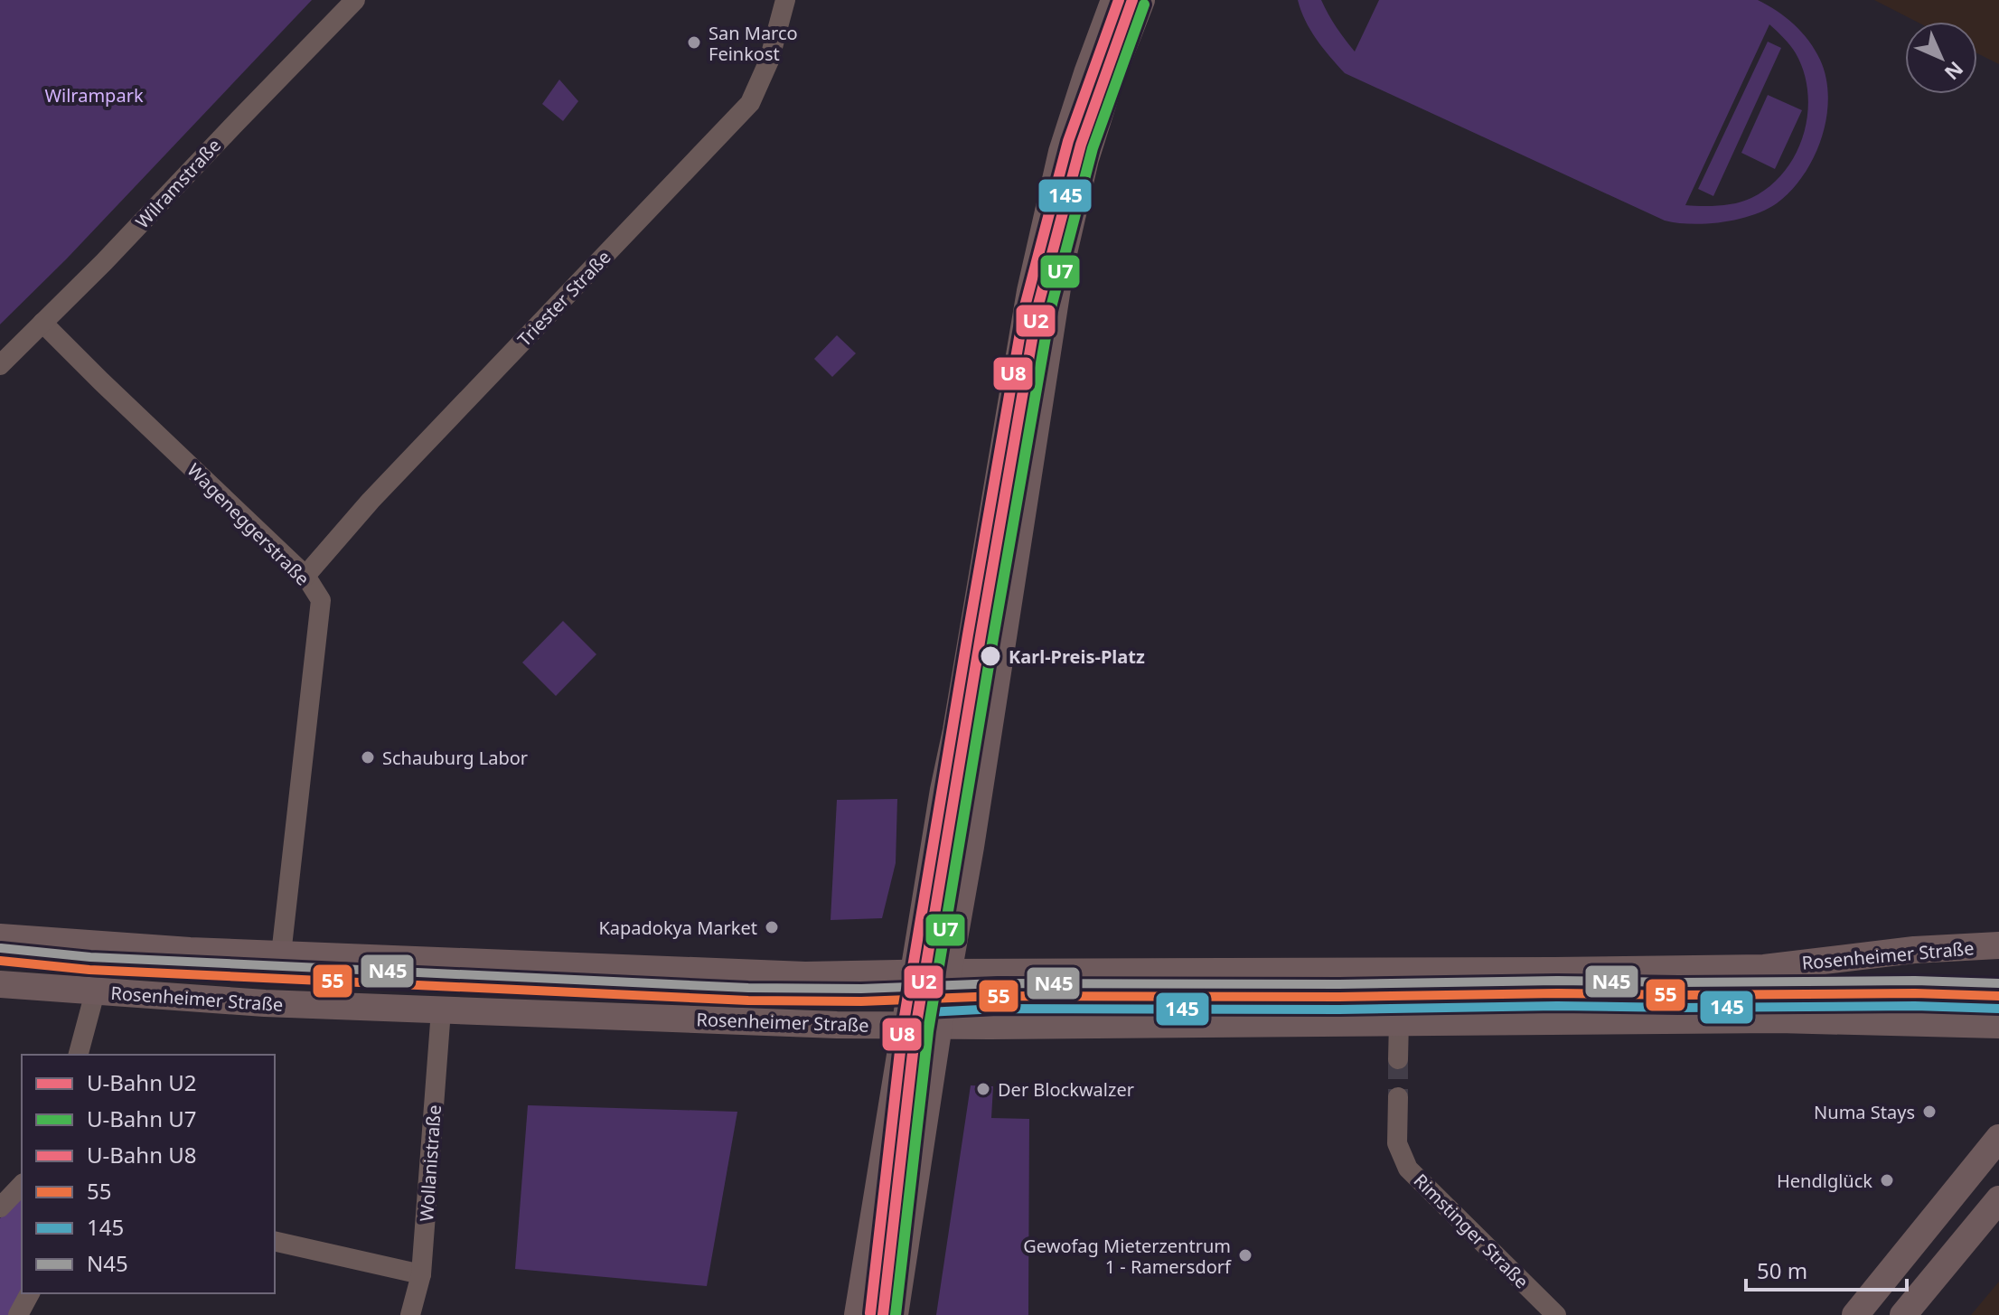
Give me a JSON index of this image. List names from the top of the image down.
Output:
{
  "streets": {
    "main road": ["Rosenheimer Straße"],
    "street": [
      "Wilramstraße",
      "Triester Straße",
      "Wageneggerstraße",
      "Wollanistraße",
      "Rimstinger Straße"
    ]
  },
  "crossings": [
    ["Wilramstraße", "Wageneggerstraße"],
    ["Triester Straße", "Wageneggerstraße"],
    ["Wageneggerstraße", "Rosenheimer Straße"],
    ["Rosenheimer Straße", "Wollanistraße"]
  ],
  "parks": ["Wilrampark"],
  "places": [
    "San Marco Feinkost",
    "Karl-Preis-Platz",
    "Schauburg Labor",
    "Kapadokya Market",
    "Der Blockwalzer",
    "Numa Stays",
    "Hendlglück",
    "Gewofag Mieterzentrum 1 - Ramersdorf"
  ],
  "lines": [
    "metro line U2",
    "metro line U8",
    "metro line U7",
    "transit line 145",
    "transit line N45",
    "transit line 55"
  ],
  "legend": [
    "U-Bahn U2",
    "U-Bahn U7",
    "U-Bahn U8",
    "55",
    "145",
    "N45"
  ],
  "scale_bar": "50 m",
  "north": "bottom right"
}
